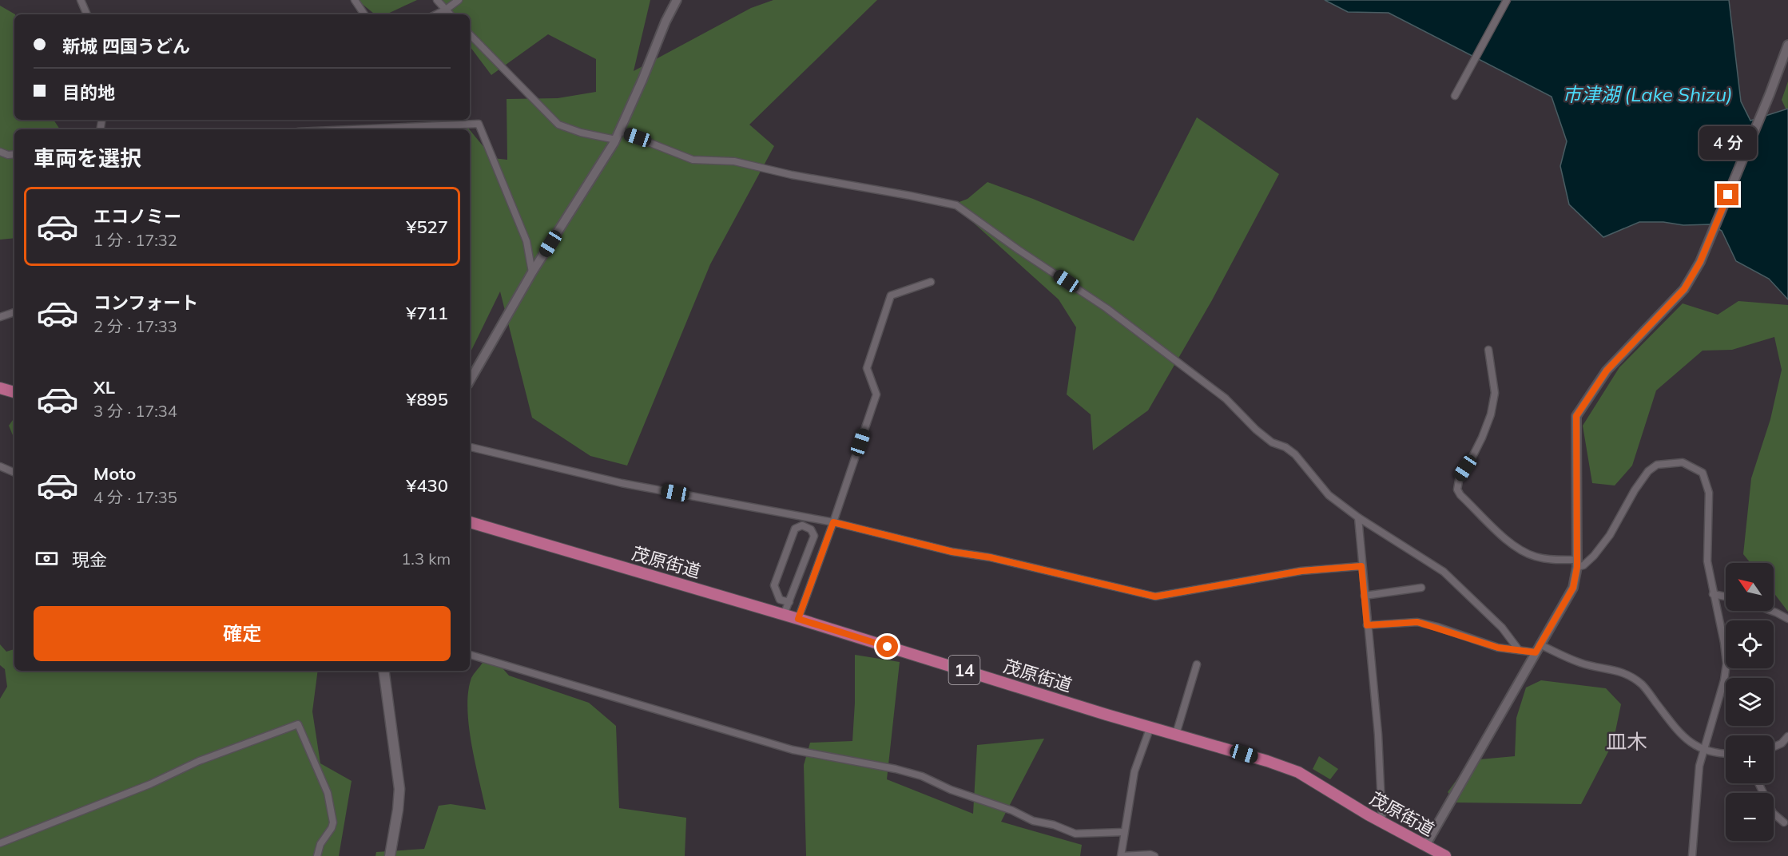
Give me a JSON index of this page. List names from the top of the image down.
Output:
{
  "streets": {
    "main road": ["茂原街道", "14"]
  },
  "districts": ["皿木"],
  "water": ["市津湖 (Lake Shizu)"],
  "north": "top left",
  "page": {
    "banner": ["新城 四国うどん", "目的地"],
    "bubble": "4 分",
    "heading": "車両を選択",
    "list": [
      {
        "name": "エコノミー",
        "note": "1 分 · 17:32",
        "value": "¥527"
      },
      {
        "name": "コンフォート",
        "note": "2 分 · 17:33",
        "value": "¥711"
      },
      {
        "name": "XL",
        "note": "3 分 · 17:34",
        "value": "¥895"
      },
      {
        "name": "Moto",
        "note": "4 分 · 17:35",
        "value": "¥430"
      }
    ],
    "pay": ["現金", "1.3 km"],
    "map_buttons": ["+", "−"],
    "buttons": "確定"
  }
}
